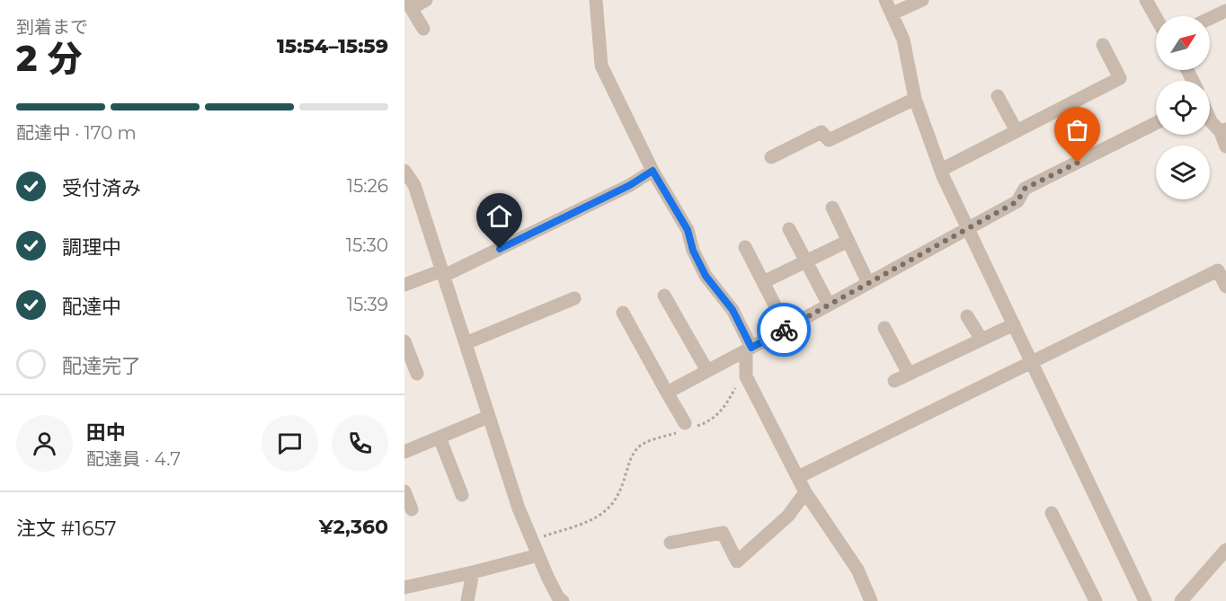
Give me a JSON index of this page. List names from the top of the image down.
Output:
{
  "north": "top right",
  "page": {
    "heading": ["2 分", "到着まで", "15:54–15:59"],
    "panel": [
      "田中",
      "配達員 · 4.7",
      "注文 #1657",
      "¥2,360"
    ],
    "bar": "配達中 · 170 m",
    "list": [
      ["受付済み", "15:26"],
      ["調理中", "15:30"],
      ["配達中", "15:39"],
      "配達完了"
    ]
  }
}
